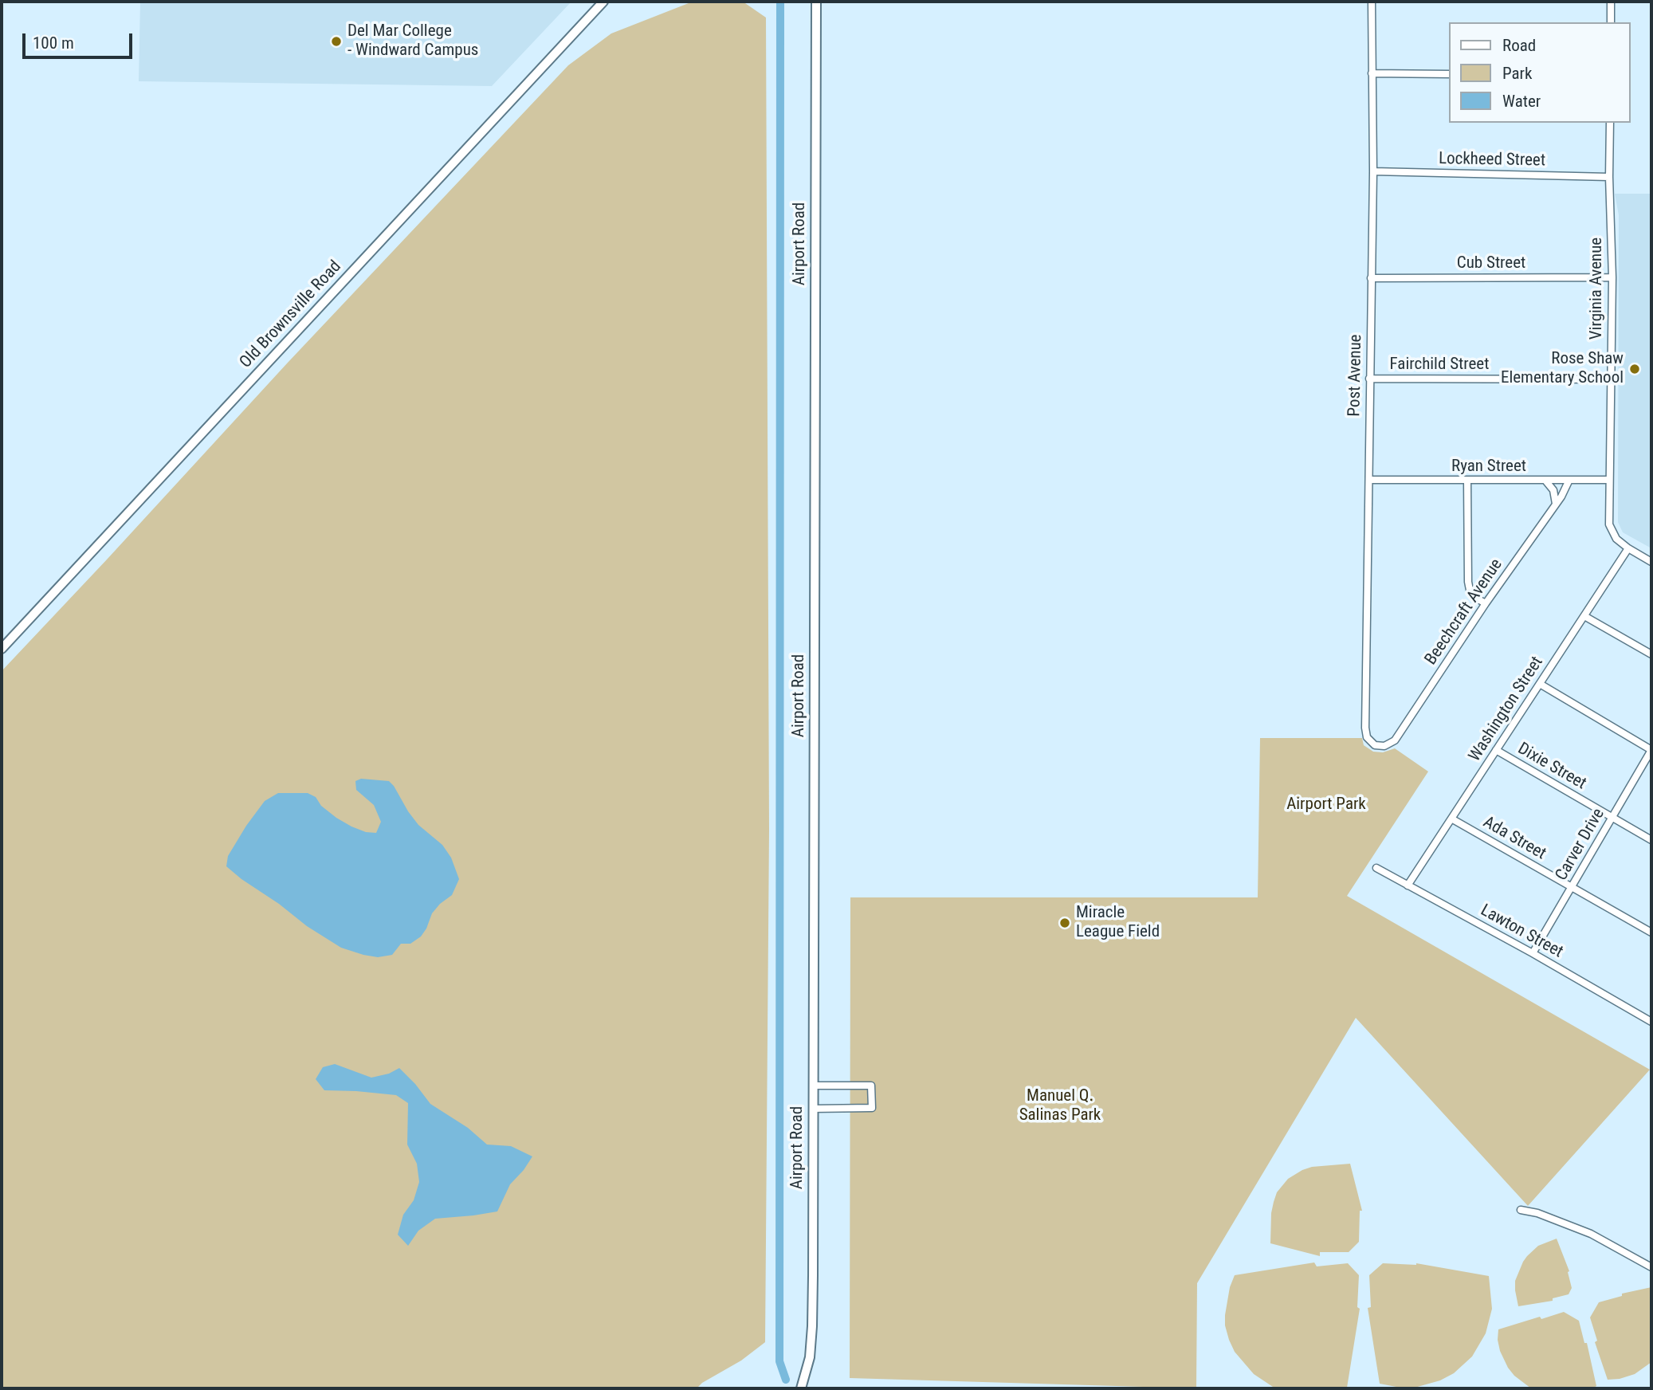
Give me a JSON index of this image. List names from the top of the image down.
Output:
{
  "streets": {
    "street": [
      "Lockheed Street",
      "Airport Road",
      "Cub Street",
      "Virginia Avenue",
      "Old Brownsville Road",
      "Fairchild Street",
      "Post Avenue",
      "Ryan Street",
      "Beechcraft Avenue",
      "Washington Street",
      "Dixie Street",
      "Ada Street",
      "Carver Drive",
      "Lawton Street"
    ]
  },
  "crossings": [
    ["Lockheed Street", "Virginia Avenue"],
    ["Lockheed Street", "Post Avenue"],
    ["Cub Street", "Virginia Avenue"],
    ["Cub Street", "Post Avenue"],
    ["Virginia Avenue", "Fairchild Street"],
    ["Virginia Avenue", "Ryan Street"],
    ["Virginia Avenue", "Washington Street"],
    ["Fairchild Street", "Post Avenue"],
    ["Post Avenue", "Ryan Street"],
    ["Post Avenue", "Beechcraft Avenue"],
    ["Ryan Street", "Beechcraft Avenue"],
    ["Washington Street", "Dixie Street"],
    ["Washington Street", "Ada Street"],
    ["Washington Street", "Lawton Street"],
    ["Dixie Street", "Carver Drive"],
    ["Ada Street", "Carver Drive"],
    ["Carver Drive", "Lawton Street"]
  ],
  "parks": ["Airport Park", "Manuel Q. Salinas Park"],
  "places": ["Del Mar College - Windward Campus", "Rose Shaw Elementary School", "Miracle League Field"],
  "legend": ["Road", "Park", "Water"],
  "scale_bar": "100 m"
}
